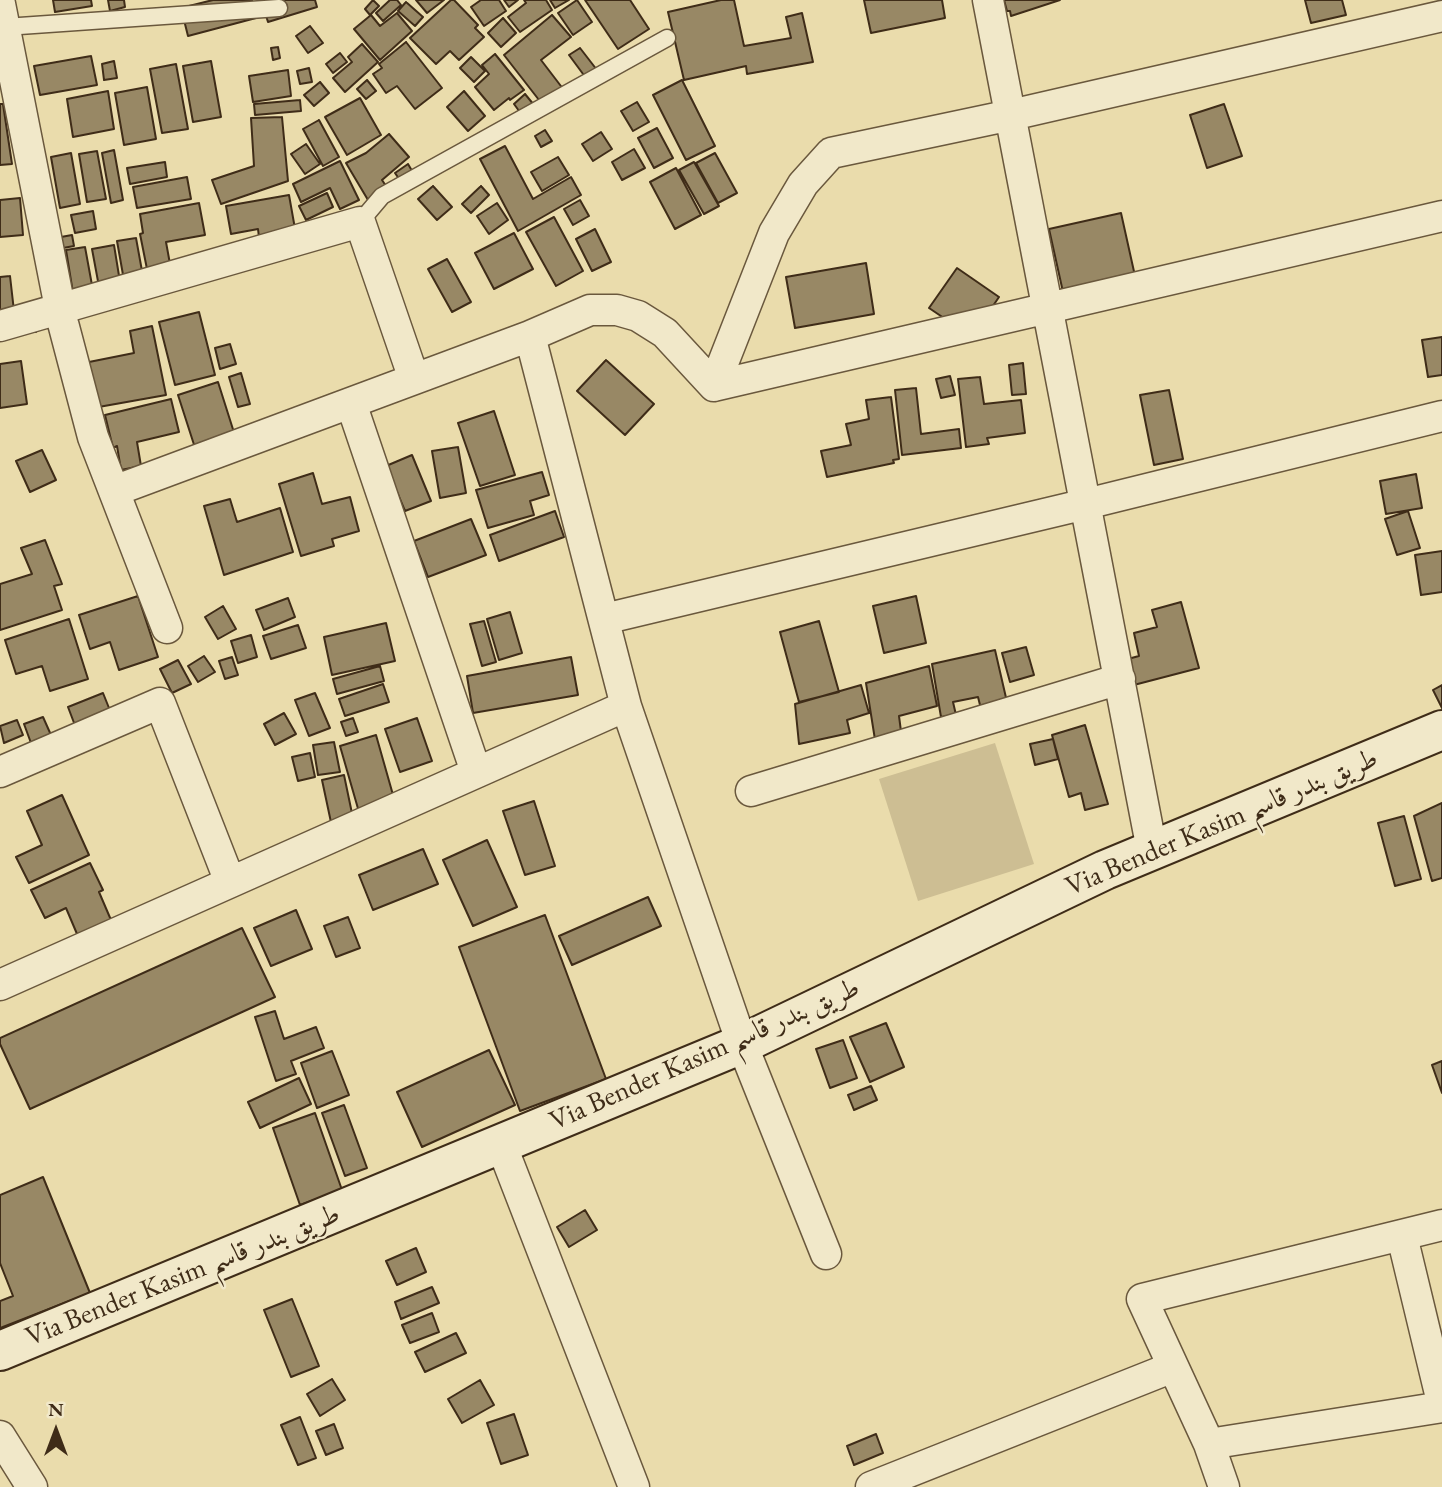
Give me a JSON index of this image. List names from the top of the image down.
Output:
{
  "streets": {
    "street": ["Via Bender Kasim طريق بندر قاسم"]
  },
  "north": "top"
}
